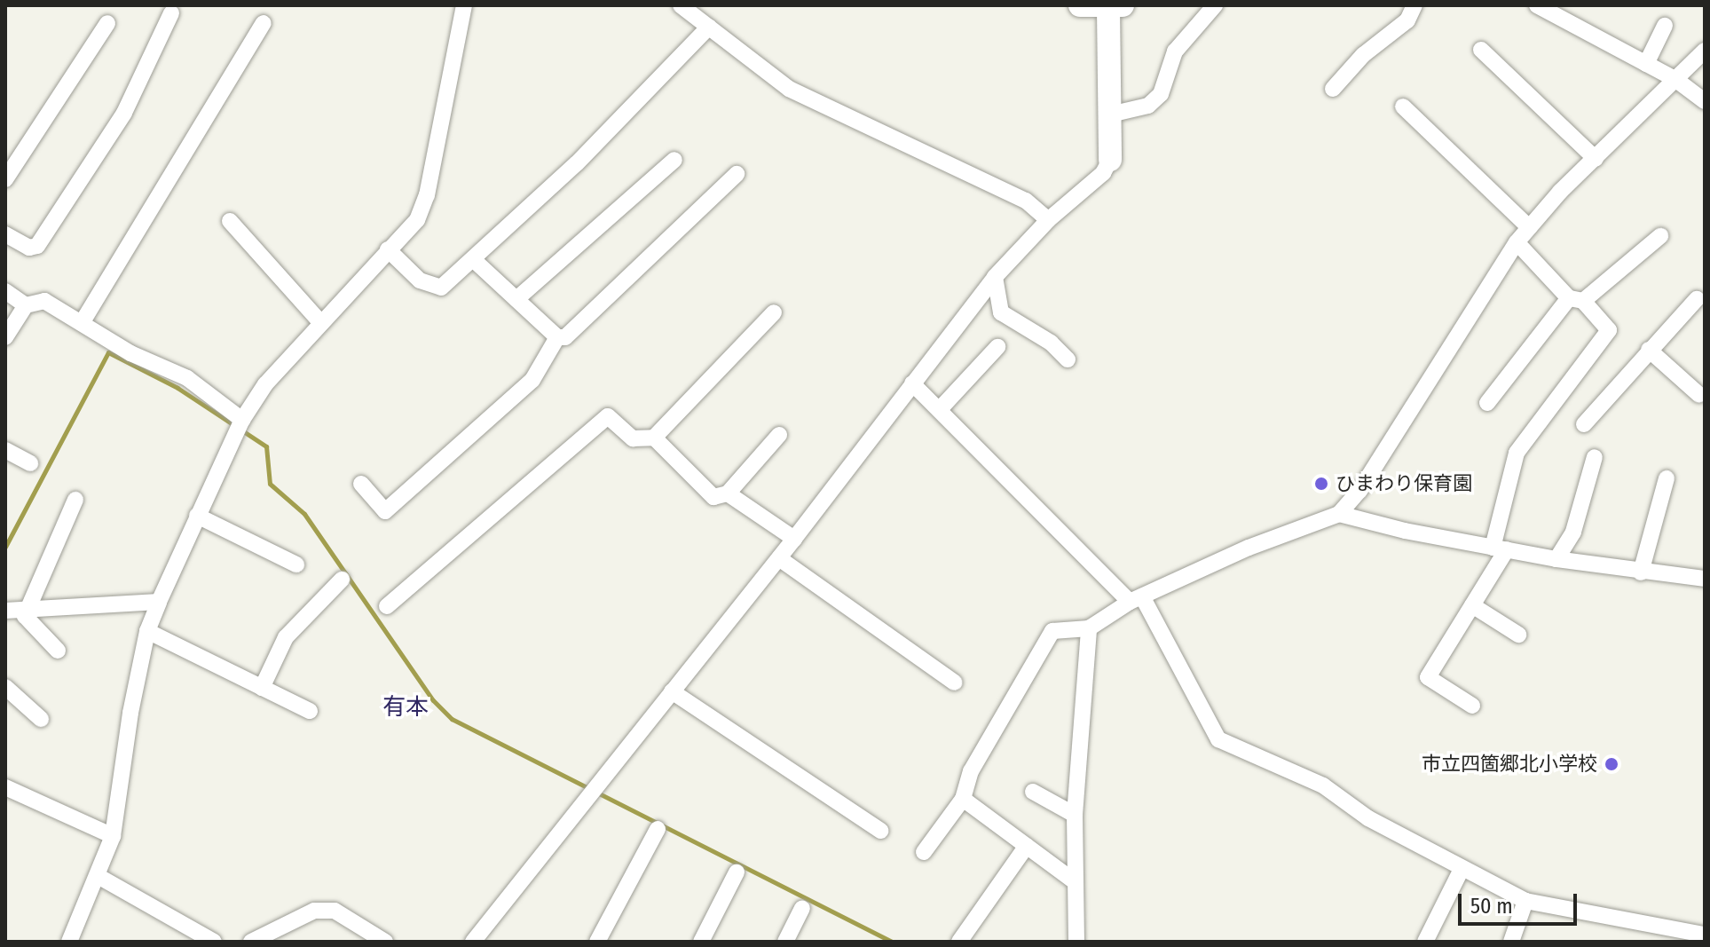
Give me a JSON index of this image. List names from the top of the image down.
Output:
{
  "districts": ["有本"],
  "places": ["ひまわり保育園", "市立四箇郷北小学校"],
  "scale_bar": "50 m"
}
